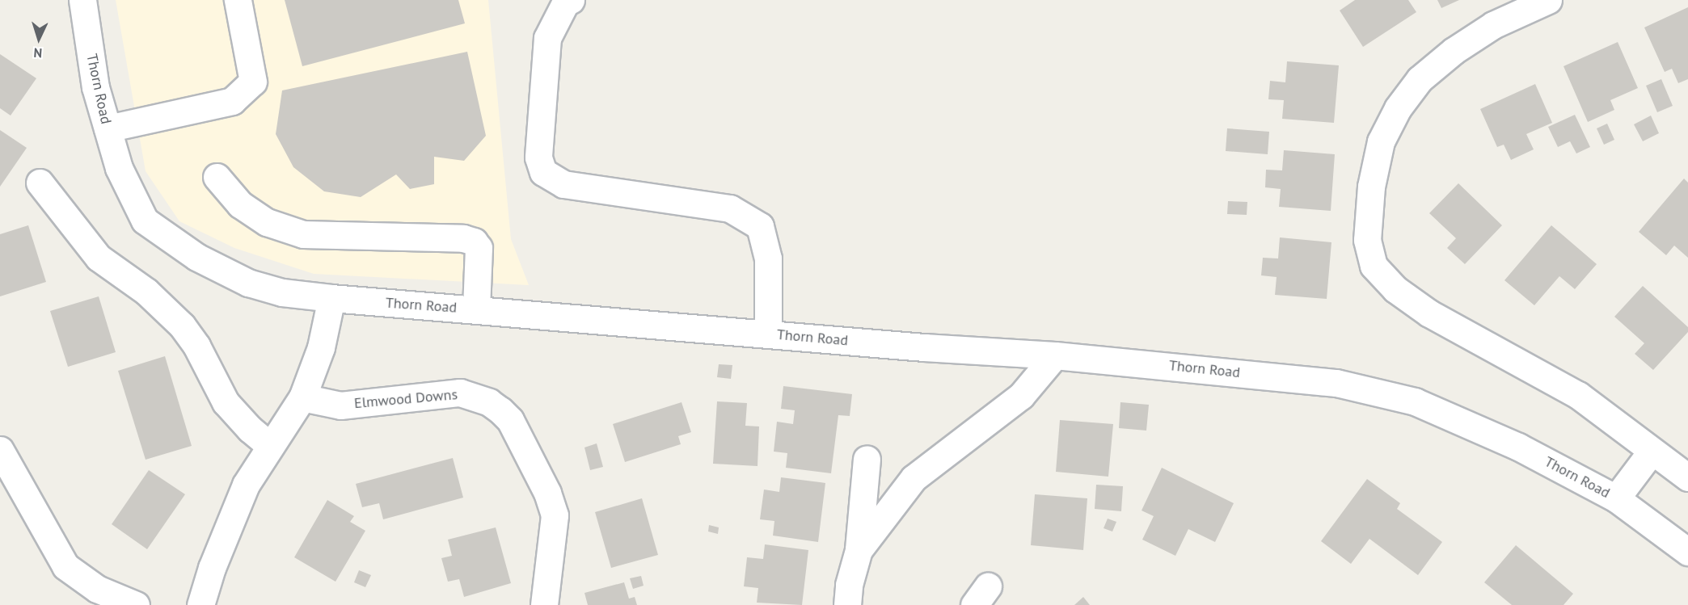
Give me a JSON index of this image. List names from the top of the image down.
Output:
{
  "streets": {
    "street": ["Thorn Road", "Elmwood Downs"]
  },
  "north": "bottom"
}
